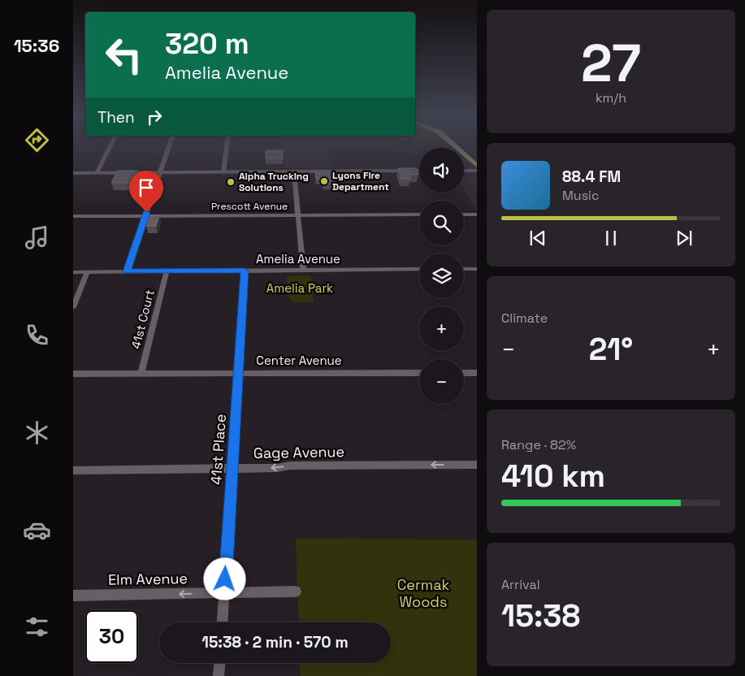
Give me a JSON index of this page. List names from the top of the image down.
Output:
{
  "streets": {
    "street": [
      "Prescott Avenue",
      "Amelia Avenue",
      "41st Court",
      "Center Avenue",
      "41st Place",
      "Gage Avenue",
      "Elm Avenue"
    ]
  },
  "crossings": [
    ["Amelia Avenue", "41st Court"],
    ["Amelia Avenue", "41st Place"],
    ["41st Court", "Center Avenue"],
    ["Center Avenue", "41st Place"],
    ["41st Place", "Gage Avenue"],
    ["41st Place", "Elm Avenue"]
  ],
  "one_way": ["Gage Avenue", "Elm Avenue"],
  "parks": ["Amelia Park", "Cermak Woods"],
  "places": ["Lyons Fire Department", "Alpha Trucking Solutions"],
  "page": {
    "tabs": "15:36",
    "tile": [
      ["27", "km/h"],
      "Climate",
      ["Range · 82%", "410 km"],
      ["Arrival", "15:38"]
    ],
    "turn": ["320 m", "Amelia Avenue"],
    "then": "Then",
    "map_buttons": ["+", "−"],
    "song": ["88.4 FM", "Music"],
    "heat": ["−", "21°", "+"],
    "limit": "30",
    "trip": "15:38 · 2 min · 570 m"
  }
}
